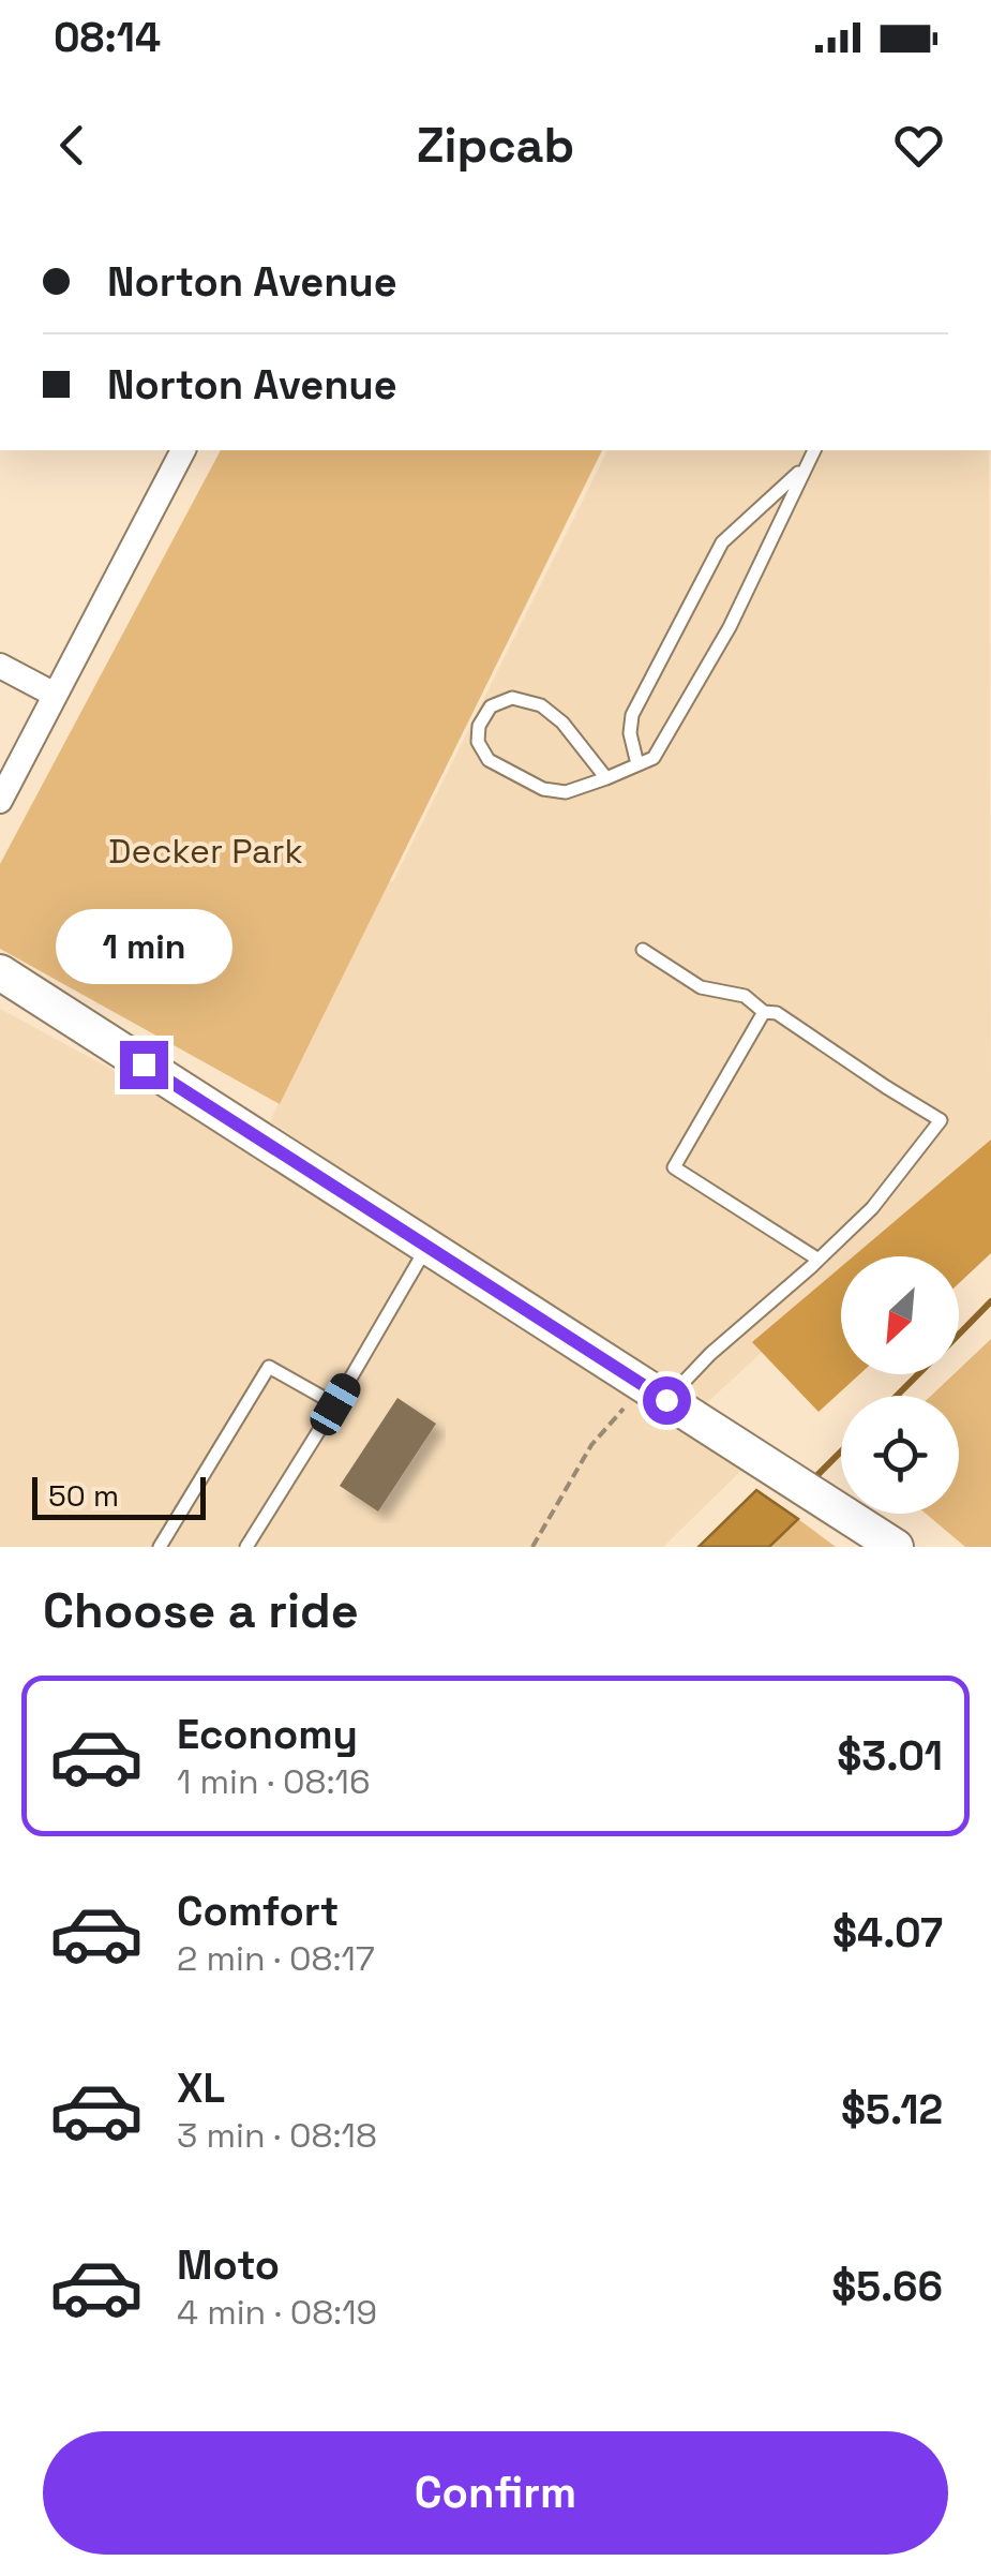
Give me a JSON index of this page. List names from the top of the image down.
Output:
{
  "parks": ["Decker Park"],
  "scale_bar": "50 m",
  "north": "bottom left",
  "page": {
    "status": "08:14",
    "header": "Zipcab",
    "banner": ["Norton Avenue", "Norton Avenue"],
    "bubble": "1 min",
    "scale": "50 m",
    "heading": "Choose a ride",
    "list": [
      {
        "name": "Economy",
        "note": "1 min · 08:16",
        "value": "$3.01"
      },
      {
        "name": "Comfort",
        "note": "2 min · 08:17",
        "value": "$4.07"
      },
      {
        "name": "XL",
        "note": "3 min · 08:18",
        "value": "$5.12"
      },
      {
        "name": "Moto",
        "note": "4 min · 08:19",
        "value": "$5.66"
      }
    ],
    "buttons": "Confirm"
  }
}
